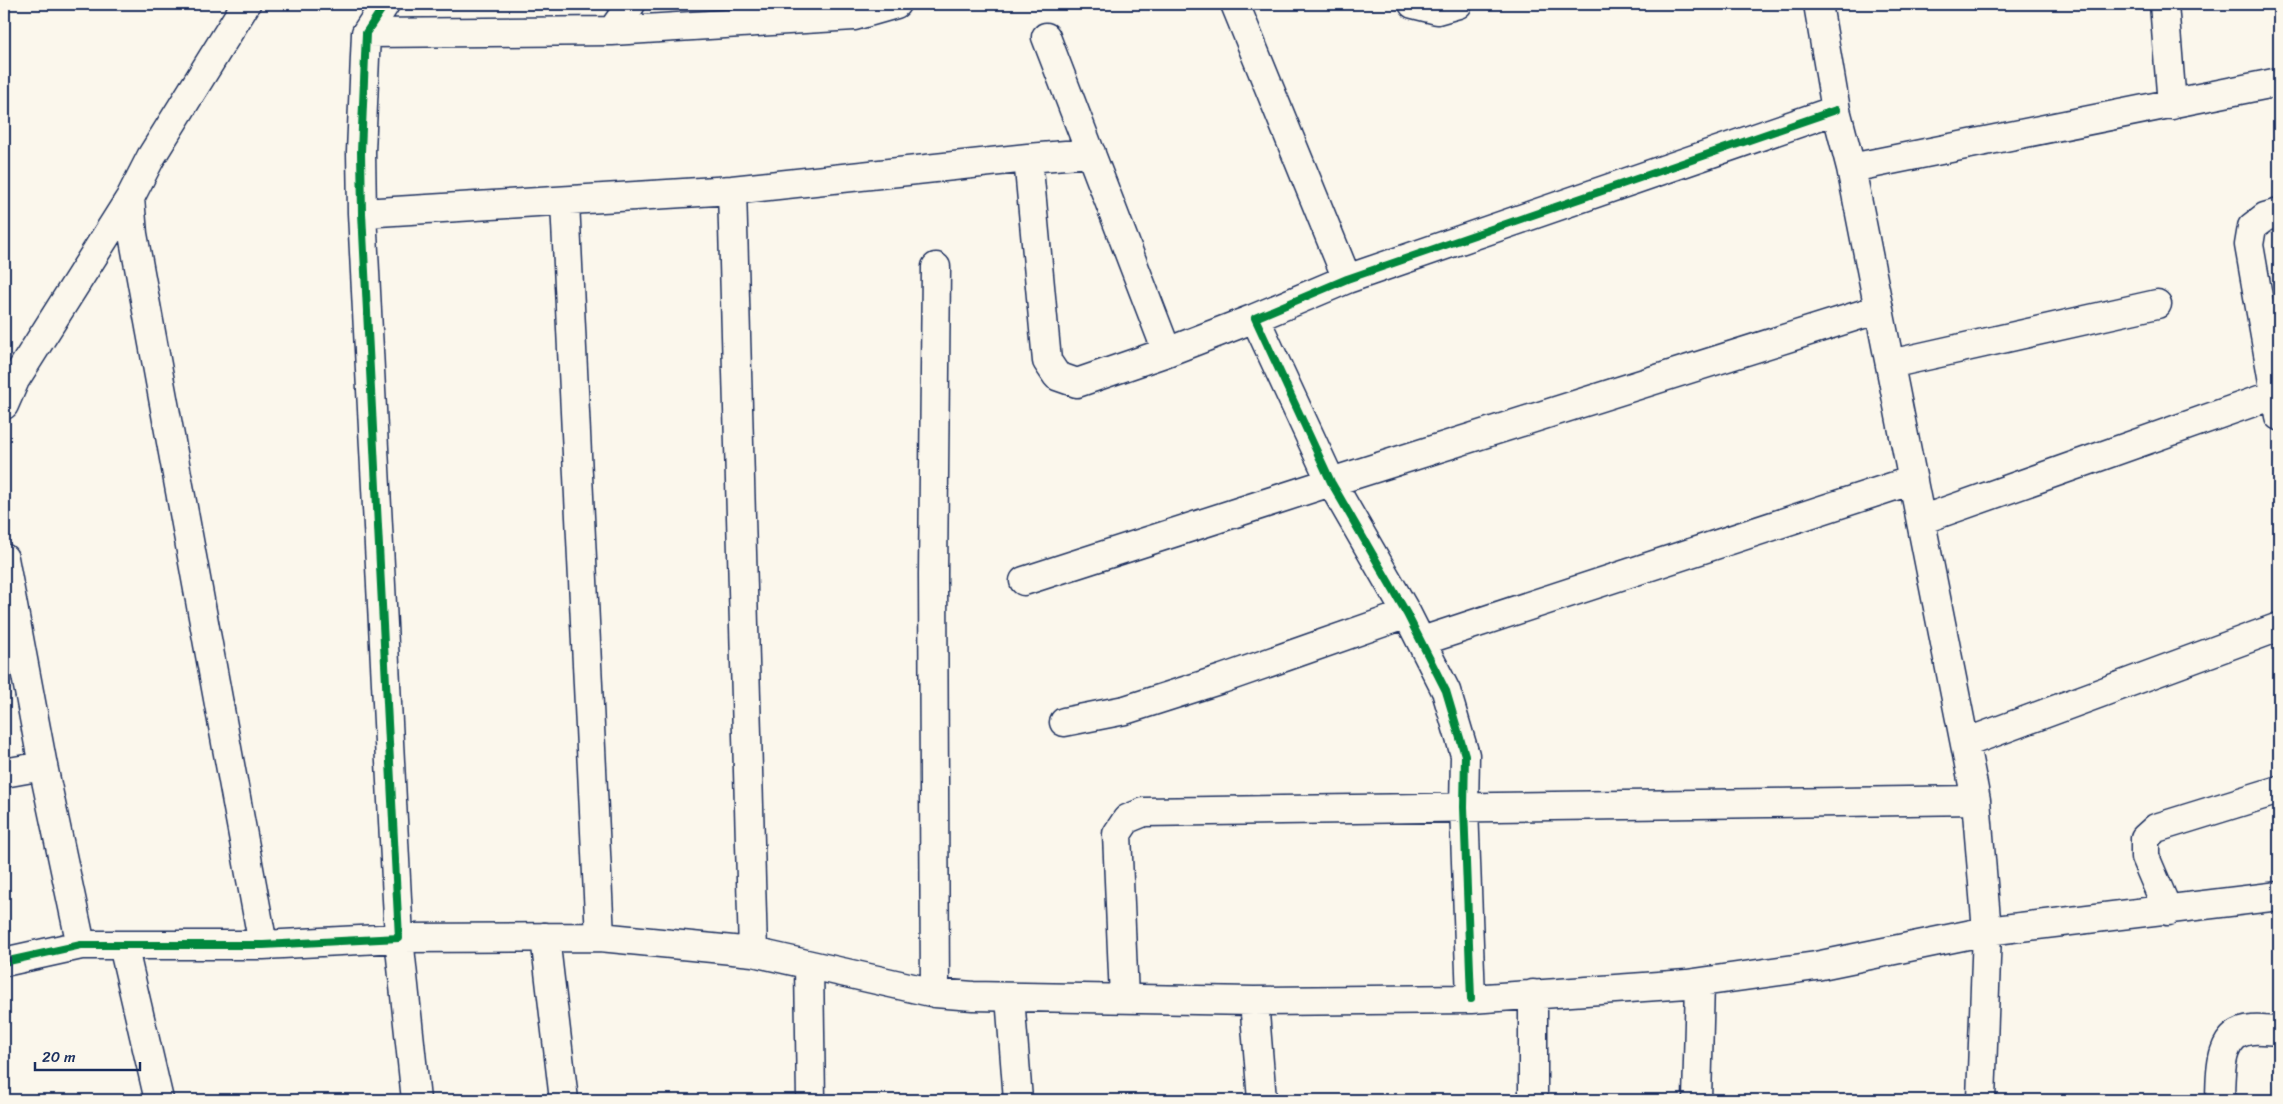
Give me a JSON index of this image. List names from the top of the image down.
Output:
{
  "scale_bar": "20 m"
}
